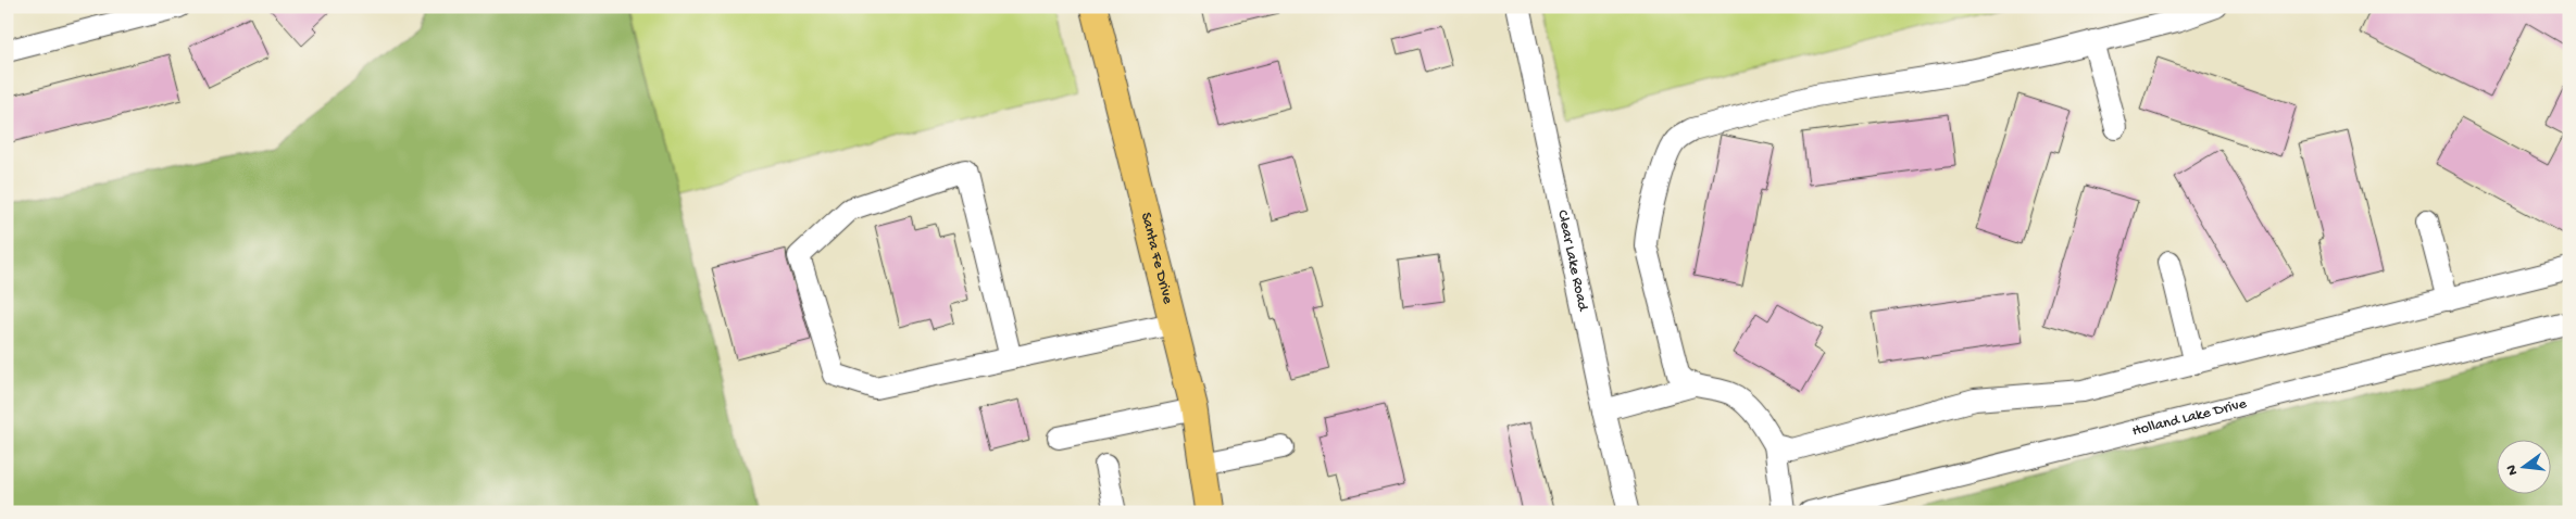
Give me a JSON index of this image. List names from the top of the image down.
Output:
{
  "streets": {
    "main road": ["Santa Fe Drive"],
    "street": ["Clear Lake Road", "Holland Lake Drive"]
  },
  "north": "left"
}
